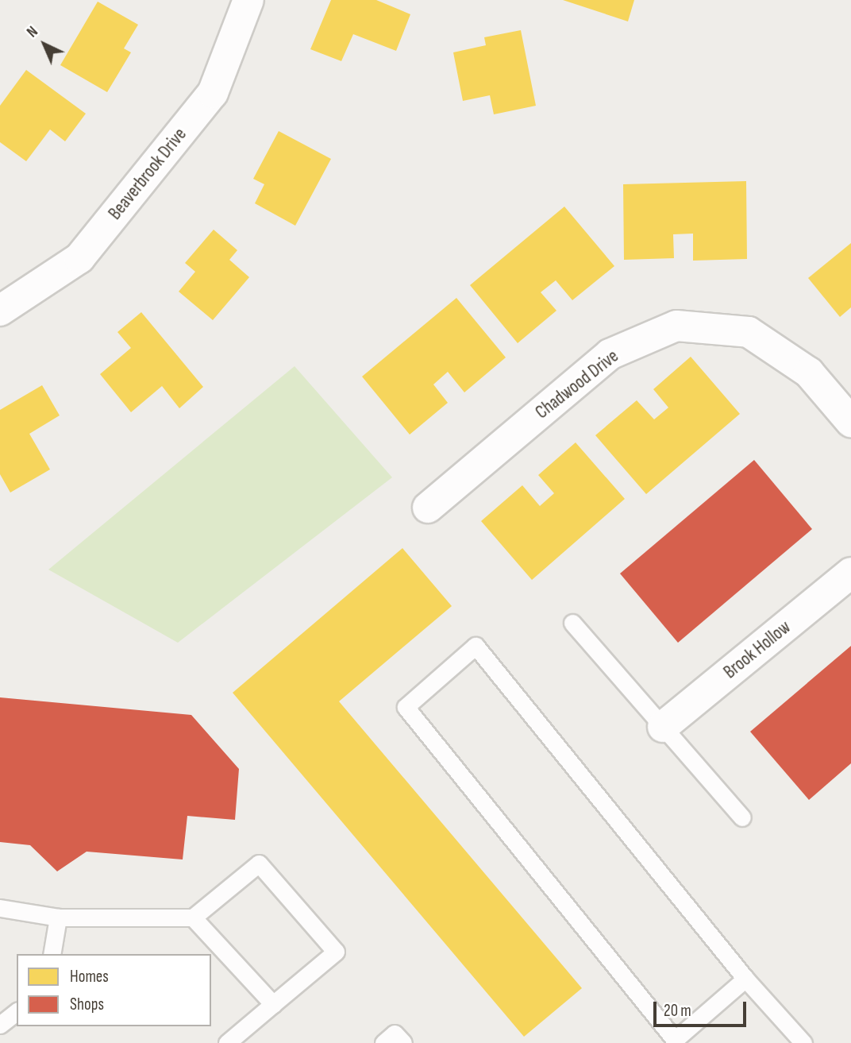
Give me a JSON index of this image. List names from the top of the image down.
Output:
{
  "streets": {
    "street": ["Beaverbrook Drive", "Chadwood Drive", "Brook Hollow"]
  },
  "legend": ["Homes", "Shops"],
  "scale_bar": "20 m",
  "north": "top left"
}
